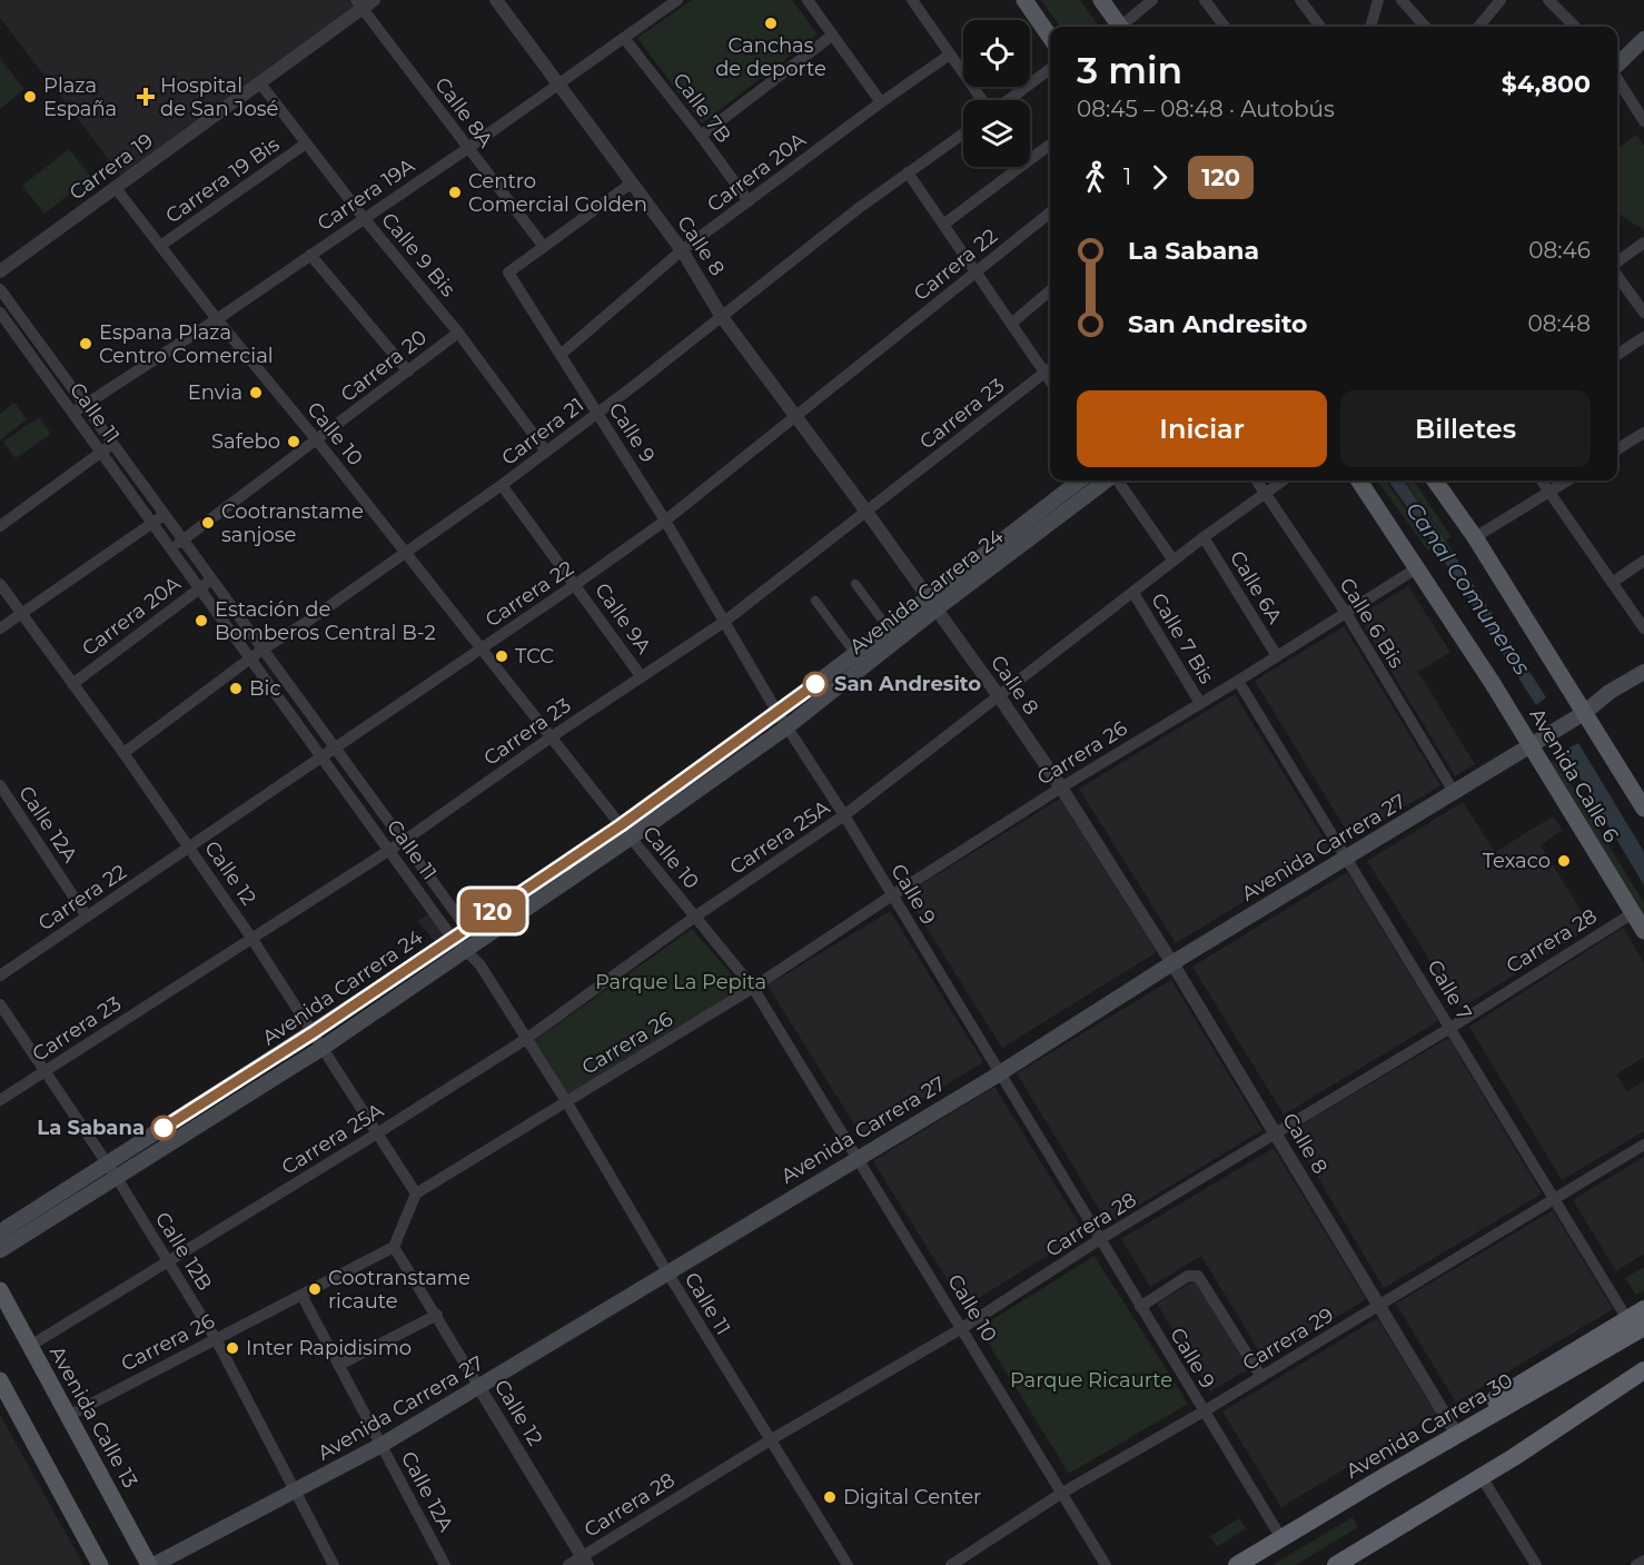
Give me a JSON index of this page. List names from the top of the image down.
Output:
{
  "streets": {
    "highway": ["Avenida Carrera 30"],
    "main road": [
      "Avenida Carrera 24",
      "Avenida Calle 6",
      "Avenida Carrera 27",
      "Avenida Calle 13"
    ],
    "street": [
      "Calle 7B",
      "Calle 8A",
      "Carrera 19",
      "Carrera 20A",
      "Carrera 19 Bis",
      "Carrera 19A",
      "Calle 8",
      "Calle 9 Bis",
      "Carrera 22",
      "Carrera 20",
      "Calle 11",
      "Carrera 23",
      "Carrera 21",
      "Calle 9",
      "Calle 10",
      "Calle 6A",
      "Calle 9A",
      "Calle 6 Bis",
      "Calle 7 Bis",
      "Carrera 26",
      "Calle 12A",
      "Carrera 25A",
      "Calle 12",
      "Carrera 28",
      "Calle 7",
      "Calle 12B",
      "Carrera 29"
    ]
  },
  "crossings": [
    ["Calle 7B", "Carrera 20A"],
    ["Calle 7B", "Carrera 19A"],
    ["Calle 8A", "Carrera 19"],
    ["Calle 8A", "Carrera 19A"],
    ["Calle 8A", "Calle 9"],
    ["Carrera 19", "Calle 9 Bis"],
    ["Carrera 19", "Calle 10"],
    ["Carrera 20A", "Calle 8"],
    ["Carrera 20A", "Calle 11"],
    ["Carrera 20A", "Calle 9"],
    ["Carrera 20A", "Calle 12"],
    ["Carrera 19 Bis", "Calle 9 Bis"],
    ["Carrera 19 Bis", "Calle 10"],
    ["Carrera 19A", "Calle 8"],
    ["Carrera 19A", "Calle 9 Bis"],
    ["Carrera 19A", "Calle 11"],
    ["Carrera 19A", "Calle 10"],
    ["Calle 8", "Carrera 22"],
    ["Calle 8", "Carrera 23"],
    ["Calle 8", "Carrera 21"],
    ["Calle 8", "Avenida Carrera 24"],
    ["Calle 8", "Carrera 26"],
    ["Calle 8", "Carrera 25A"],
    ["Calle 8", "Avenida Carrera 27"],
    ["Calle 8", "Carrera 28"],
    ["Calle 8", "Carrera 29"],
    ["Calle 9 Bis", "Carrera 20"],
    ["Calle 9 Bis", "Carrera 21"],
    ["Carrera 22", "Calle 11"],
    ["Carrera 22", "Calle 9"],
    ["Carrera 22", "Calle 10"],
    ["Carrera 22", "Calle 9A"],
    ["Carrera 22", "Calle 12A"],
    ["Carrera 22", "Calle 12"],
    ["Carrera 20", "Calle 11"],
    ["Carrera 20", "Calle 10"],
    ["Calle 11", "Carrera 23"],
    ["Calle 11", "Carrera 21"],
    ["Calle 11", "Avenida Carrera 24"],
    ["Calle 11", "Carrera 26"],
    ["Calle 11", "Carrera 25A"],
    ["Calle 11", "Avenida Carrera 27"],
    ["Calle 11", "Carrera 28"],
    ["Carrera 23", "Calle 9"],
    ["Carrera 23", "Calle 10"],
    ["Carrera 23", "Calle 9A"],
    ["Carrera 23", "Calle 12"],
    ["Carrera 23", "Calle 12B"],
    ["Carrera 21", "Calle 9"],
    ["Carrera 21", "Calle 10"],
    ["Carrera 21", "Calle 9A"],
    ["Carrera 21", "Calle 12"],
    ["Calle 9", "Avenida Carrera 24"],
    ["Calle 9", "Carrera 26"],
    ["Calle 9", "Carrera 25A"],
    ["Calle 9", "Avenida Carrera 27"],
    ["Calle 9", "Carrera 28"],
    ["Calle 9", "Carrera 29"],
    ["Calle 9", "Avenida Carrera 30"],
    ["Calle 10", "Avenida Carrera 24"],
    ["Calle 10", "Carrera 26"],
    ["Calle 10", "Carrera 25A"],
    ["Calle 10", "Avenida Carrera 27"],
    ["Calle 10", "Carrera 28"],
    ["Calle 10", "Carrera 29"],
    ["Calle 6A", "Carrera 26"],
    ["Calle 6A", "Carrera 25A"],
    ["Avenida Carrera 24", "Calle 12"],
    ["Avenida Carrera 24", "Calle 12B"],
    ["Calle 6 Bis", "Carrera 26"],
    ["Calle 6 Bis", "Carrera 25A"],
    ["Calle 6 Bis", "Avenida Carrera 27"],
    ["Calle 7 Bis", "Carrera 26"],
    ["Calle 7 Bis", "Carrera 25A"],
    ["Carrera 26", "Avenida Calle 6"],
    ["Carrera 26", "Calle 12A"],
    ["Carrera 26", "Calle 12"],
    ["Carrera 26", "Calle 7"],
    ["Carrera 26", "Calle 12B"],
    ["Carrera 26", "Avenida Calle 13"],
    ["Avenida Calle 6", "Avenida Carrera 27"],
    ["Avenida Calle 6", "Carrera 28"],
    ["Calle 12A", "Avenida Carrera 27"],
    ["Carrera 25A", "Calle 12"],
    ["Carrera 25A", "Calle 12B"],
    ["Carrera 25A", "Avenida Calle 13"],
    ["Avenida Carrera 27", "Calle 12"],
    ["Avenida Carrera 27", "Calle 7"],
    ["Avenida Carrera 27", "Calle 12B"],
    ["Avenida Carrera 27", "Avenida Calle 13"],
    ["Calle 12", "Carrera 28"],
    ["Carrera 28", "Calle 7"],
    ["Calle 7", "Carrera 29"],
    ["Calle 7", "Avenida Carrera 30"]
  ],
  "water": ["Canal Comuneros"],
  "parks": ["Parque La Pepita", "Parque Ricaurte"],
  "places": {
    "other": [
      "Canchas de deporte",
      "Plaza España",
      "Centro Comercial Golden",
      "Espana Plaza Centro Comercial",
      "Envia",
      "Safebo",
      "Cootranstame sanjose",
      "Estación de Bomberos Central B-2",
      "TCC",
      "San Andresito",
      "Bic",
      "Texaco",
      "La Sabana",
      "Cootranstame ricaute",
      "Inter Rapidisimo",
      "Digital Center"
    ],
    "health": ["Hospital de San José"]
  },
  "lines": ["bus line 120"],
  "page": {
    "on_map": "120",
    "heading": ["3 min", "08:45 – 08:48 · Autobús", "$4,800"],
    "legs": ["1", "120"],
    "list": [
      {
        "name": "La Sabana",
        "value": "08:46"
      },
      {
        "name": "San Andresito",
        "value": "08:48"
      }
    ],
    "buttons": ["Iniciar", "Billetes"]
  }
}
